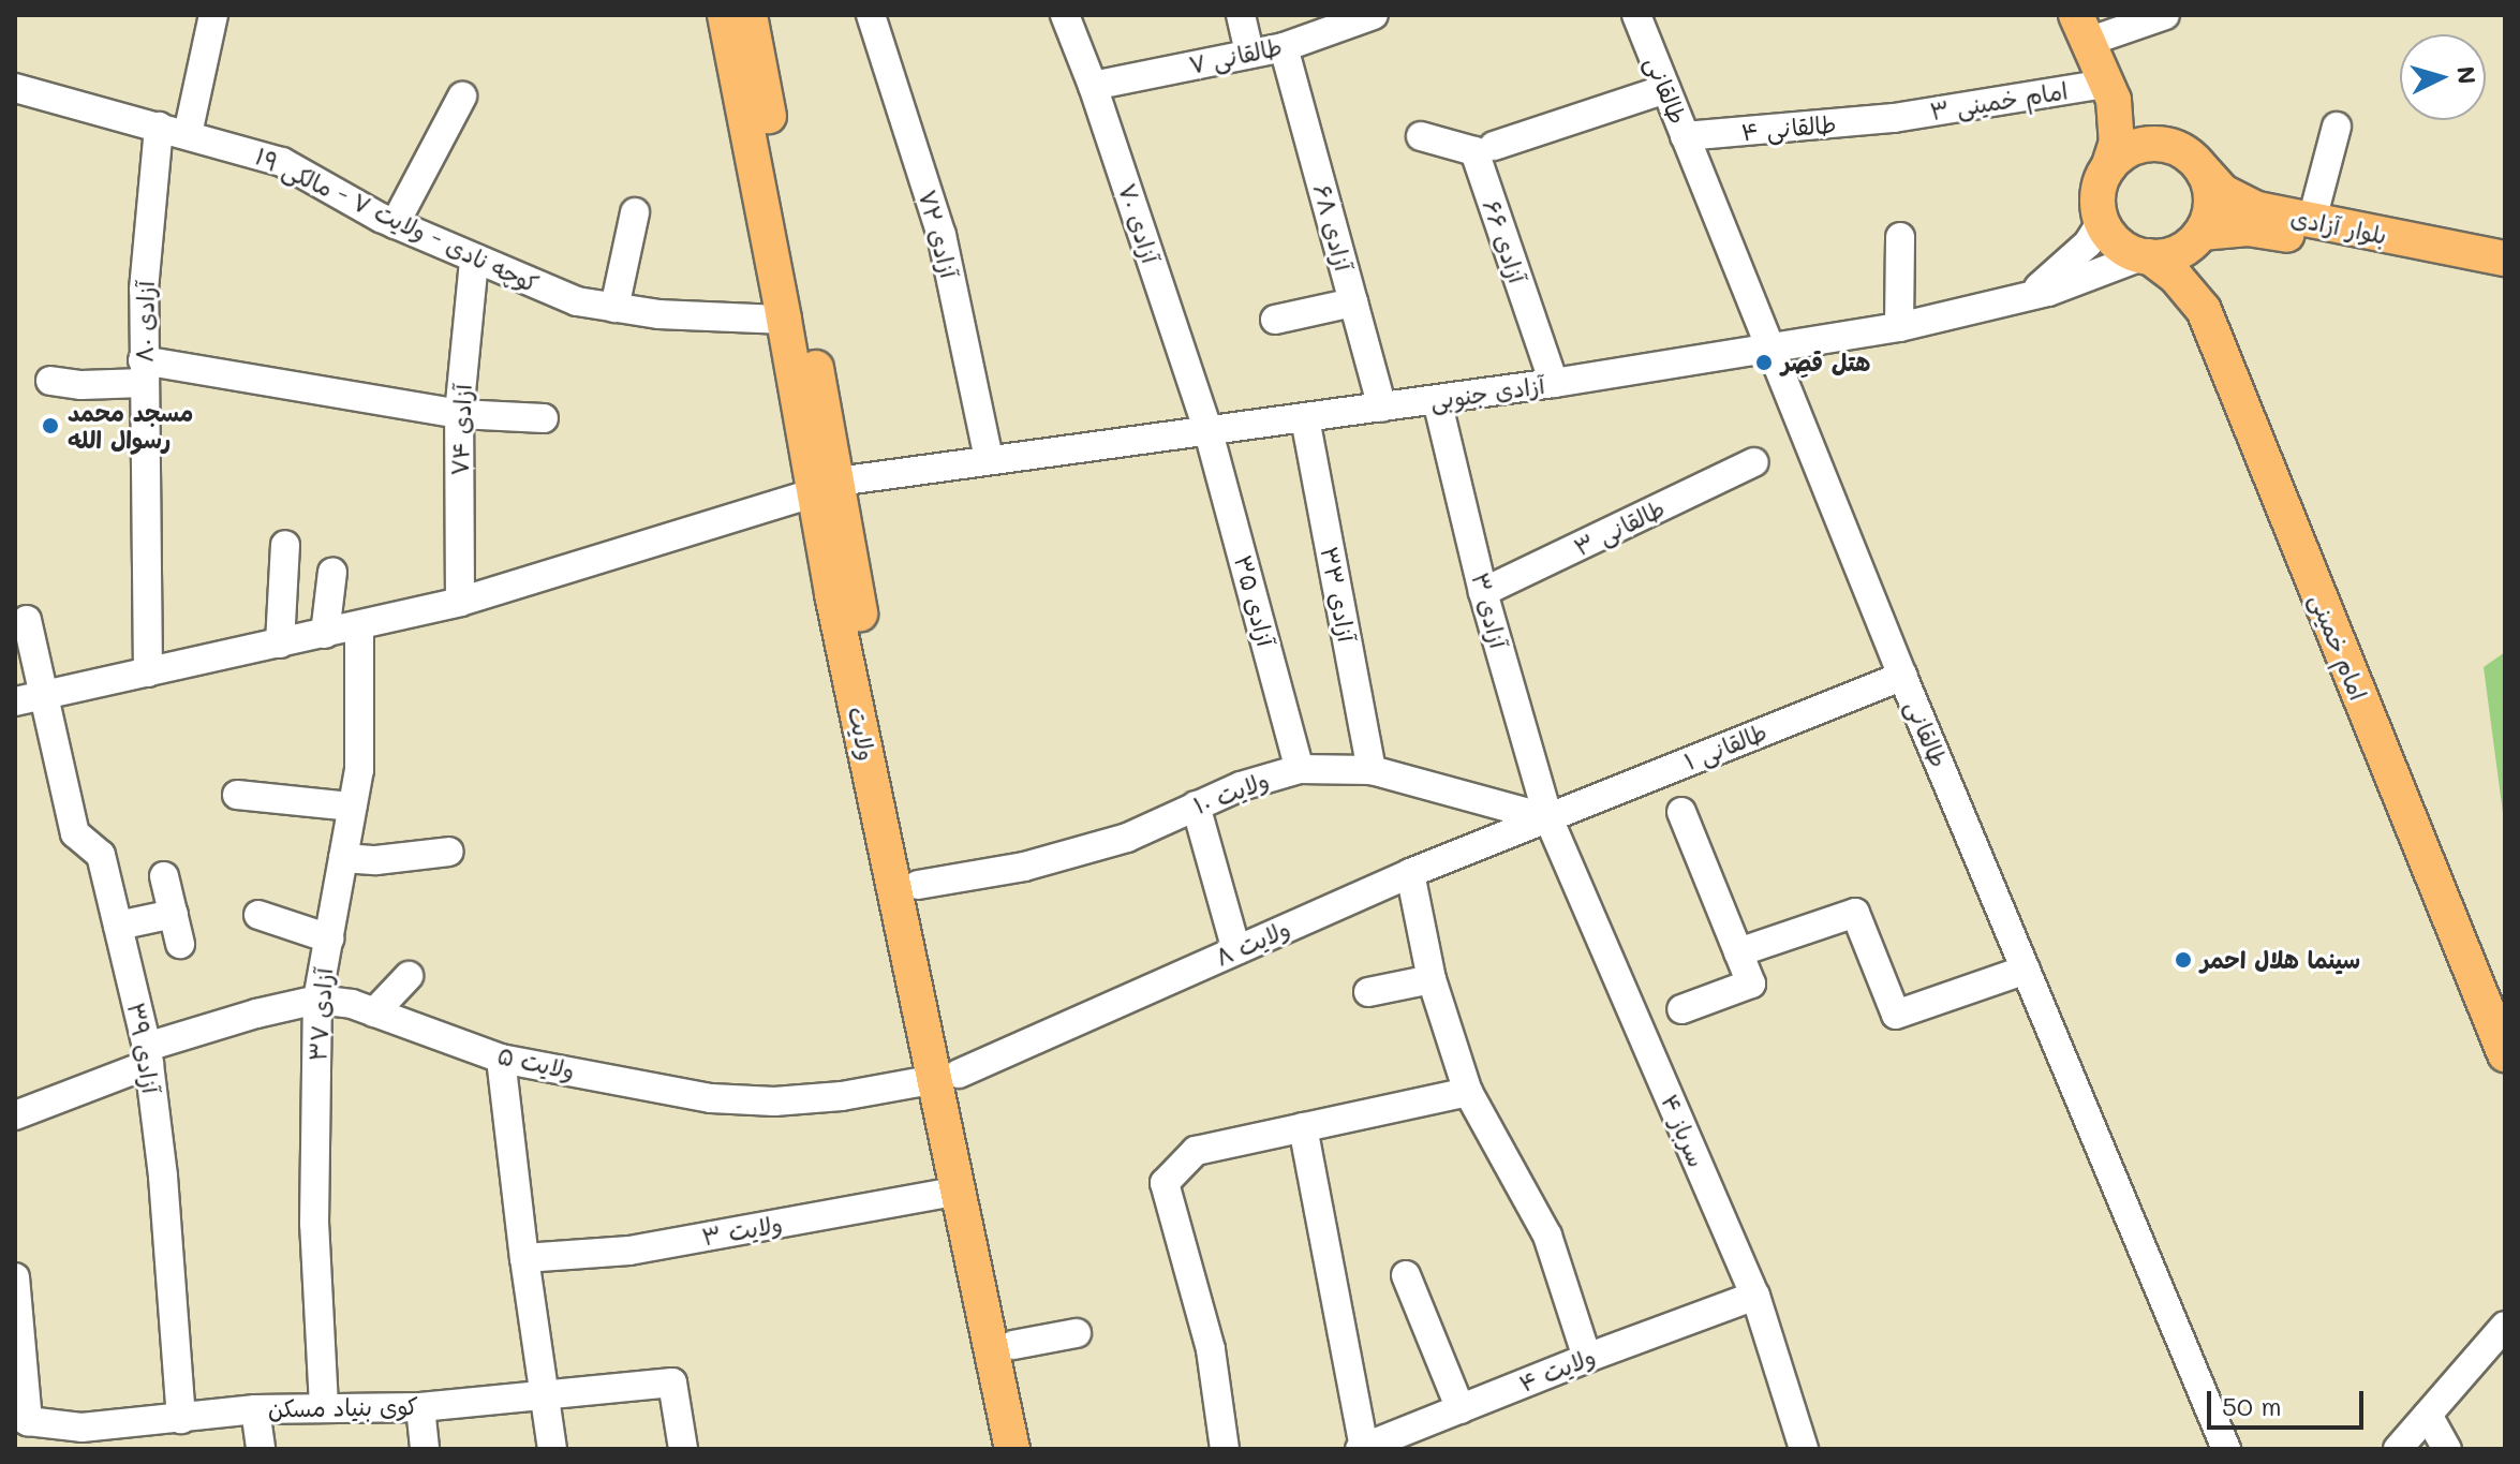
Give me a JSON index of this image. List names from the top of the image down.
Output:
{
  "streets": {
    "main road": ["بلوار آزادی", "امام خمینی", "ولایت"],
    "street": [
      "طالقانی ۷",
      "طالقانی",
      "امام خمینی ۳",
      "طالقانی ۴",
      "کوچه نادی - ولایت ۷ - مالکی ۱۹",
      "آزادی ۷۰",
      "آزادی ۶۸",
      "آزادی ۷۲",
      "آزادی ۶۶",
      "آزادی ۸۰",
      "آزادی جنوبی",
      "آزادی ۷۴",
      "طالقانی ۳",
      "آزادی ۳۳",
      "آزادی ۳۵",
      "آزادی ۳",
      "طالقانی ۱",
      "ولایت ۱۰",
      "ولایت ۸",
      "آزادی ۳۷",
      "آزادی ۳۹",
      "ولایت ۵",
      "سرباز ۴",
      "ولایت ۳",
      "ولایت ۴",
      "کوی بنیاد مسکن"
    ]
  },
  "crossings": [
    ["طالقانی ۷", "آزادی ۷۰"],
    ["طالقانی ۷", "آزادی ۶۸"],
    ["طالقانی", "طالقانی ۴"],
    ["طالقانی", "آزادی جنوبی"],
    ["طالقانی", "طالقانی ۱"],
    ["امام خمینی ۳", "طالقانی ۴"],
    ["امام خمینی ۳", "بلوار آزادی"],
    ["کوچه نادی - ولایت ۷ - مالکی ۱۹", "آزادی ۸۰"],
    ["کوچه نادی - ولایت ۷ - مالکی ۱۹", "آزادی ۷۴"],
    ["کوچه نادی - ولایت ۷ - مالکی ۱۹", "ولایت"],
    ["آزادی ۷۰", "آزادی جنوبی"],
    ["آزادی ۷۰", "آزادی ۳۵"],
    ["بلوار آزادی", "آزادی جنوبی"],
    ["بلوار آزادی", "امام خمینی"],
    ["آزادی ۶۸", "آزادی جنوبی"],
    ["آزادی ۷۲", "آزادی جنوبی"],
    ["آزادی ۶۶", "آزادی جنوبی"],
    ["آزادی ۸۰", "آزادی جنوبی"],
    ["آزادی جنوبی", "آزادی ۷۴"],
    ["آزادی جنوبی", "آزادی ۳۳"],
    ["آزادی جنوبی", "آزادی ۳۵"],
    ["آزادی جنوبی", "آزادی ۳"],
    ["آزادی جنوبی", "امام خمینی"],
    ["آزادی جنوبی", "ولایت"],
    ["آزادی جنوبی", "آزادی ۳۷"],
    ["آزادی جنوبی", "آزادی ۳۹"],
    ["طالقانی ۳", "آزادی ۳"],
    ["آزادی ۳۳", "ولایت ۱۰"],
    ["آزادی ۳۵", "ولایت ۱۰"],
    ["آزادی ۳", "طالقانی ۱"],
    ["آزادی ۳", "ولایت ۱۰"],
    ["آزادی ۳", "ولایت ۸"],
    ["آزادی ۳", "سرباز ۴"],
    ["ولایت", "ولایت ۱۰"],
    ["ولایت", "ولایت ۸"],
    ["ولایت", "ولایت ۵"],
    ["ولایت", "ولایت ۳"],
    ["طالقانی ۱", "ولایت ۱۰"],
    ["طالقانی ۱", "ولایت ۸"],
    ["طالقانی ۱", "سرباز ۴"],
    ["ولایت ۱۰", "ولایت ۸"],
    ["ولایت ۱۰", "سرباز ۴"],
    ["ولایت ۸", "ولایت ۵"],
    ["ولایت ۸", "سرباز ۴"],
    ["آزادی ۳۷", "ولایت ۵"],
    ["آزادی ۳۷", "کوی بنیاد مسکن"],
    ["آزادی ۳۹", "ولایت ۵"],
    ["آزادی ۳۹", "کوی بنیاد مسکن"],
    ["سرباز ۴", "ولایت ۴"]
  ],
  "places": ["هتل قصِر", "مسجد محمد رسوال الله", "سینما هلال احمر"],
  "scale_bar": "50 m",
  "north": "right"
}
